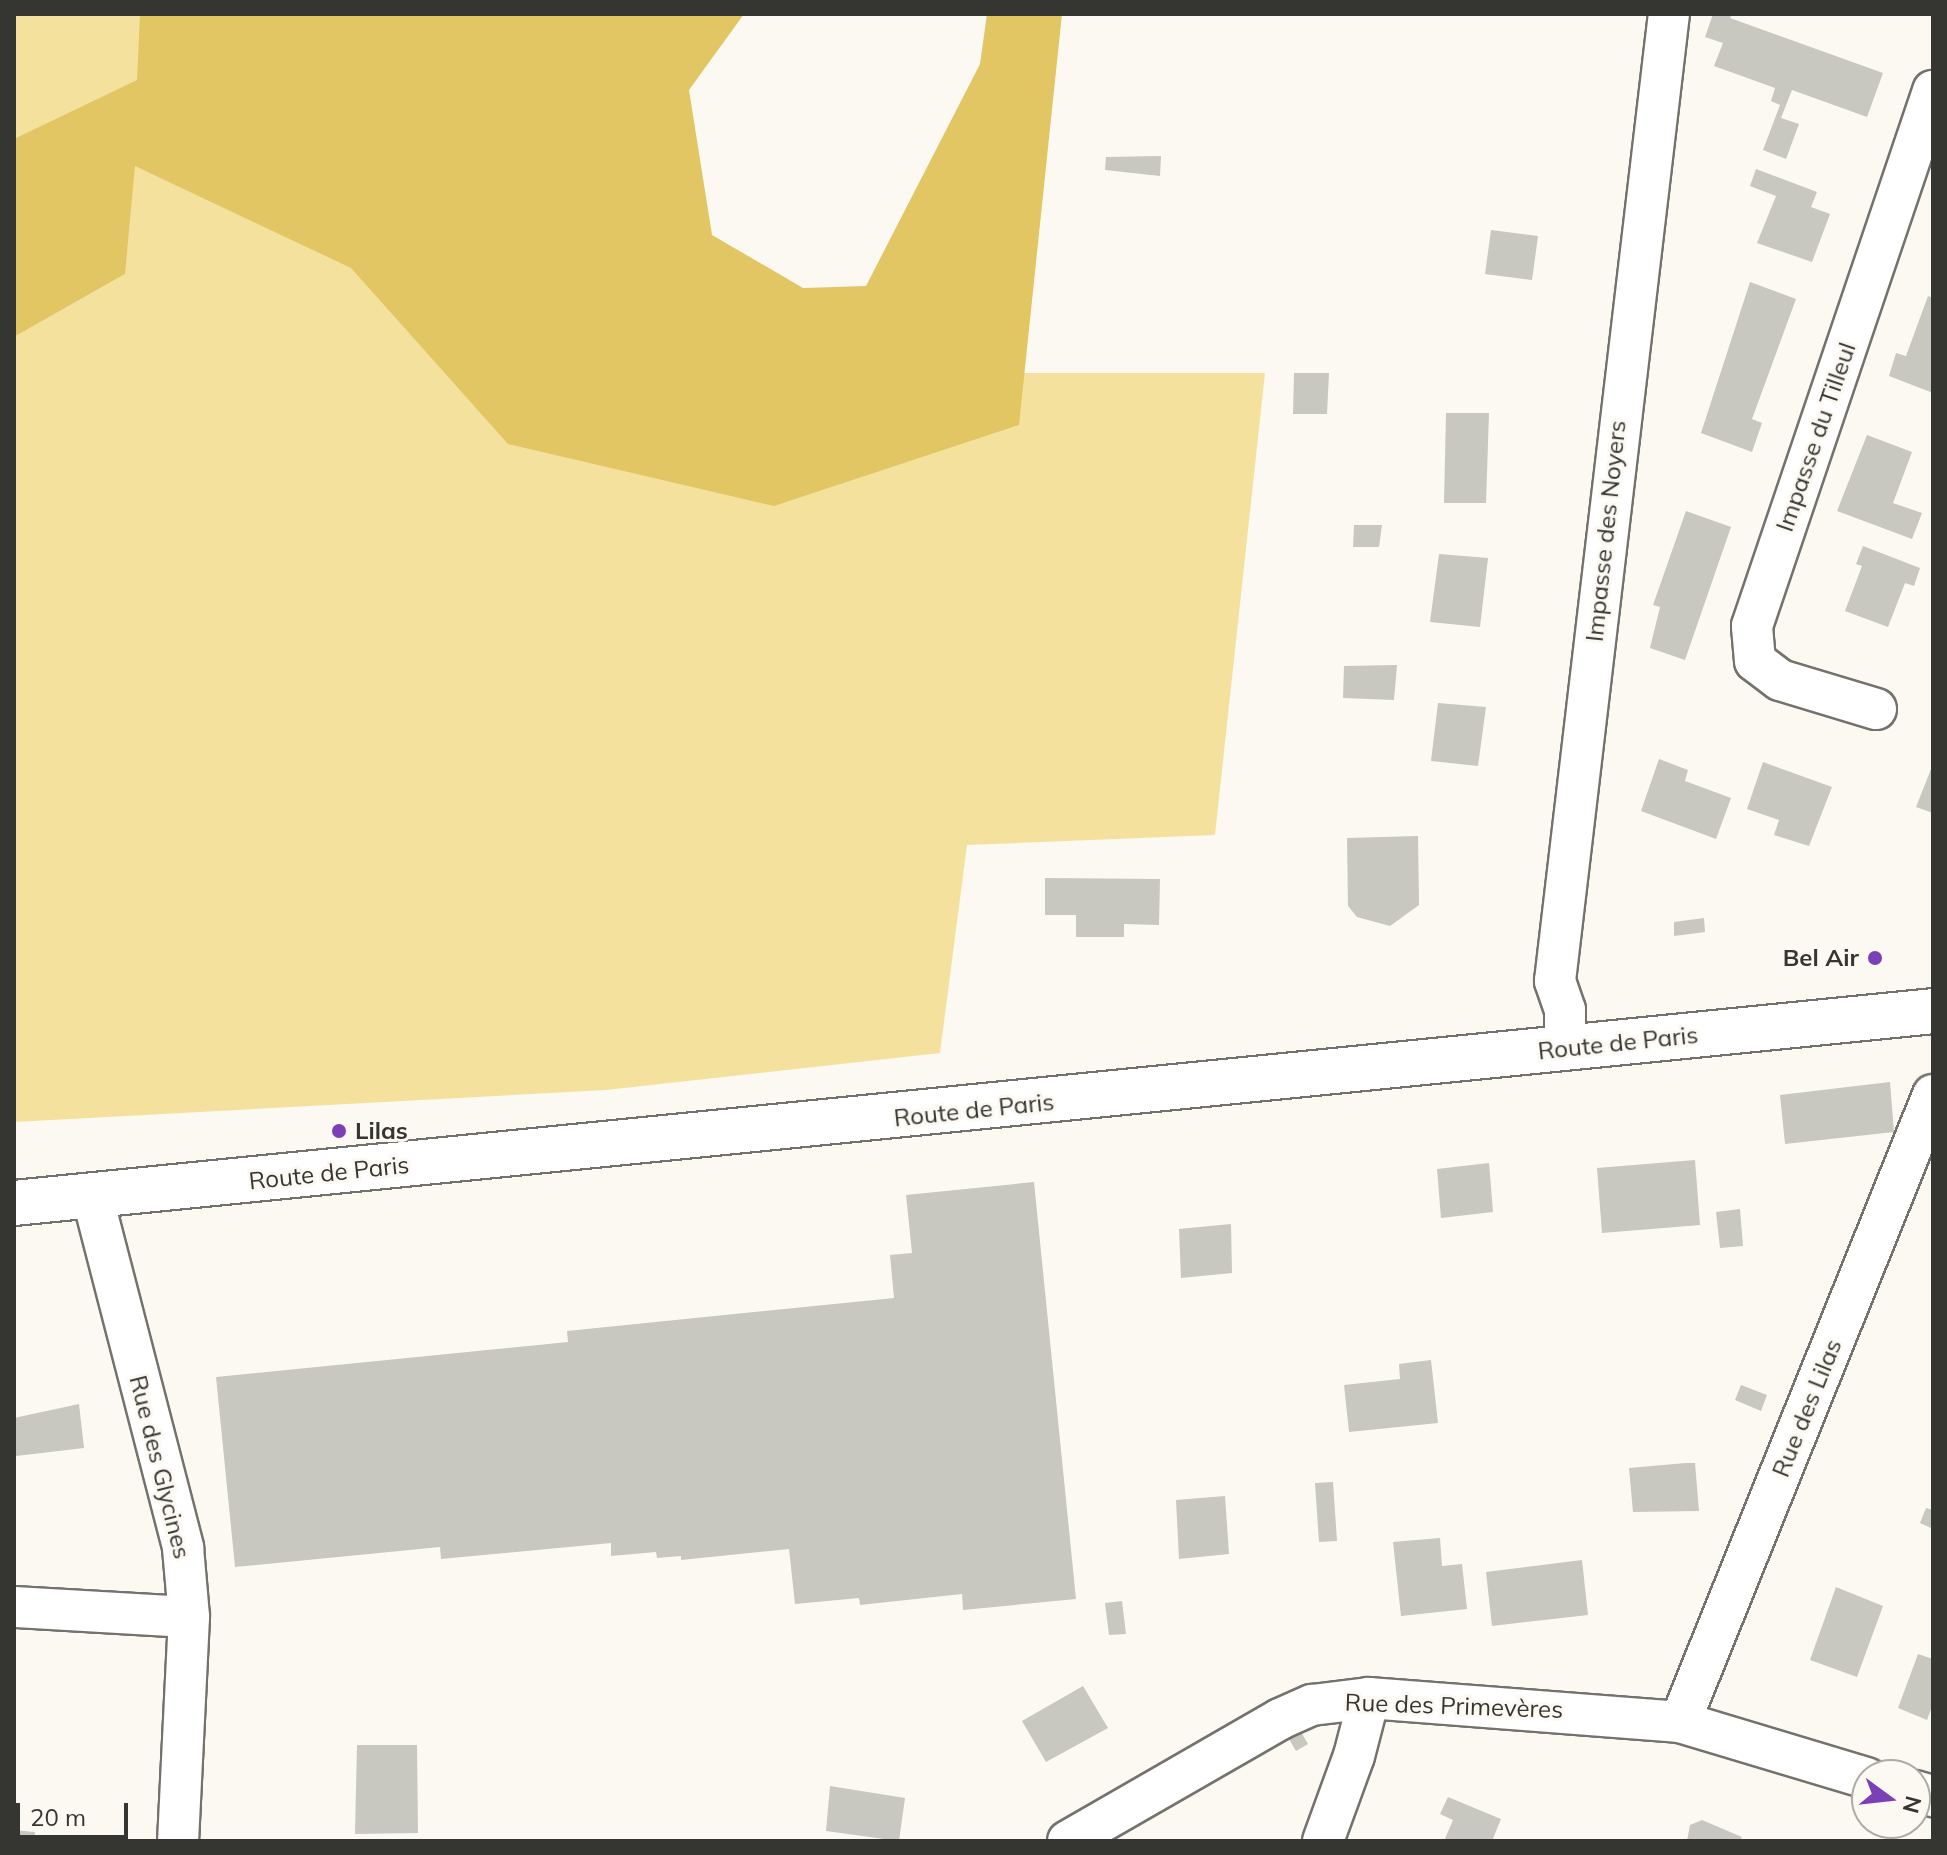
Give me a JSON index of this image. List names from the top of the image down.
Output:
{
  "streets": {
    "main road": ["Route de Paris"],
    "street": [
      "Impasse du Tilleul",
      "Impasse des Noyers",
      "Rue des Lilas",
      "Rue des Glycines",
      "Rue des Primevères"
    ]
  },
  "crossings": [
    ["Impasse des Noyers", "Route de Paris"],
    ["Route de Paris", "Rue des Glycines"],
    ["Rue des Lilas", "Rue des Primevères"]
  ],
  "places": ["Bel Air", "Lilas"],
  "scale_bar": "20 m",
  "north": "right"
}
